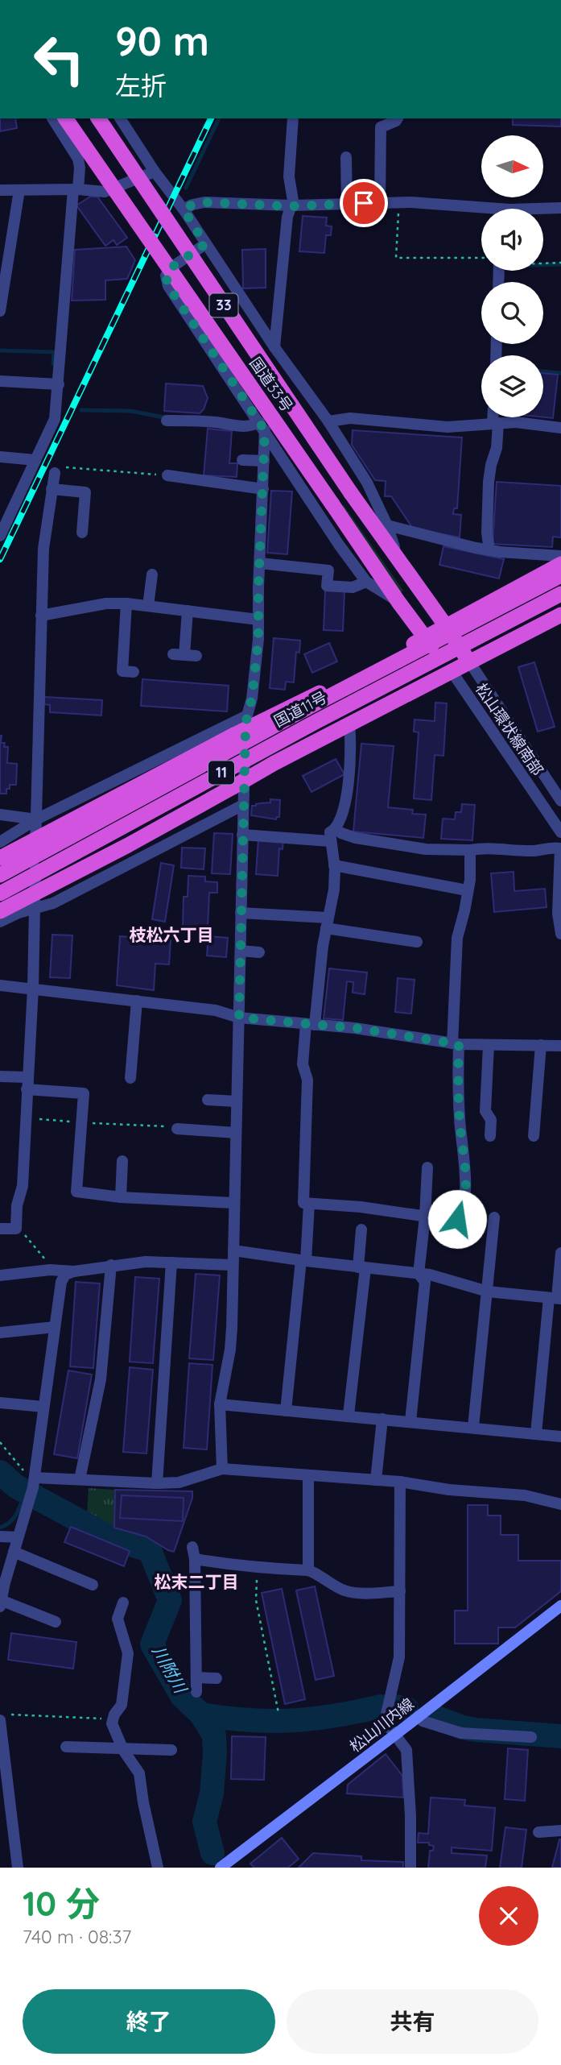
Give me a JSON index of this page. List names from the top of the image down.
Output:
{
  "streets": {
    "highway": [
      "33",
      "国道33号",
      "国道11号",
      "11"
    ],
    "main road": ["松山川内線"],
    "street": ["松山環状線南部"]
  },
  "crossings": [
    ["国道33号", "松山環状線南部"],
    ["国道33号", "11"],
    ["松山環状線南部", "11"]
  ],
  "districts": ["枝松六丁目", "松末二丁目"],
  "water": ["川附川"],
  "north": "right",
  "page": {
    "turn": ["90 m", "左折"],
    "heading": ["10 分", "740 m · 08:37"],
    "buttons": ["終了", "共有"]
  }
}
